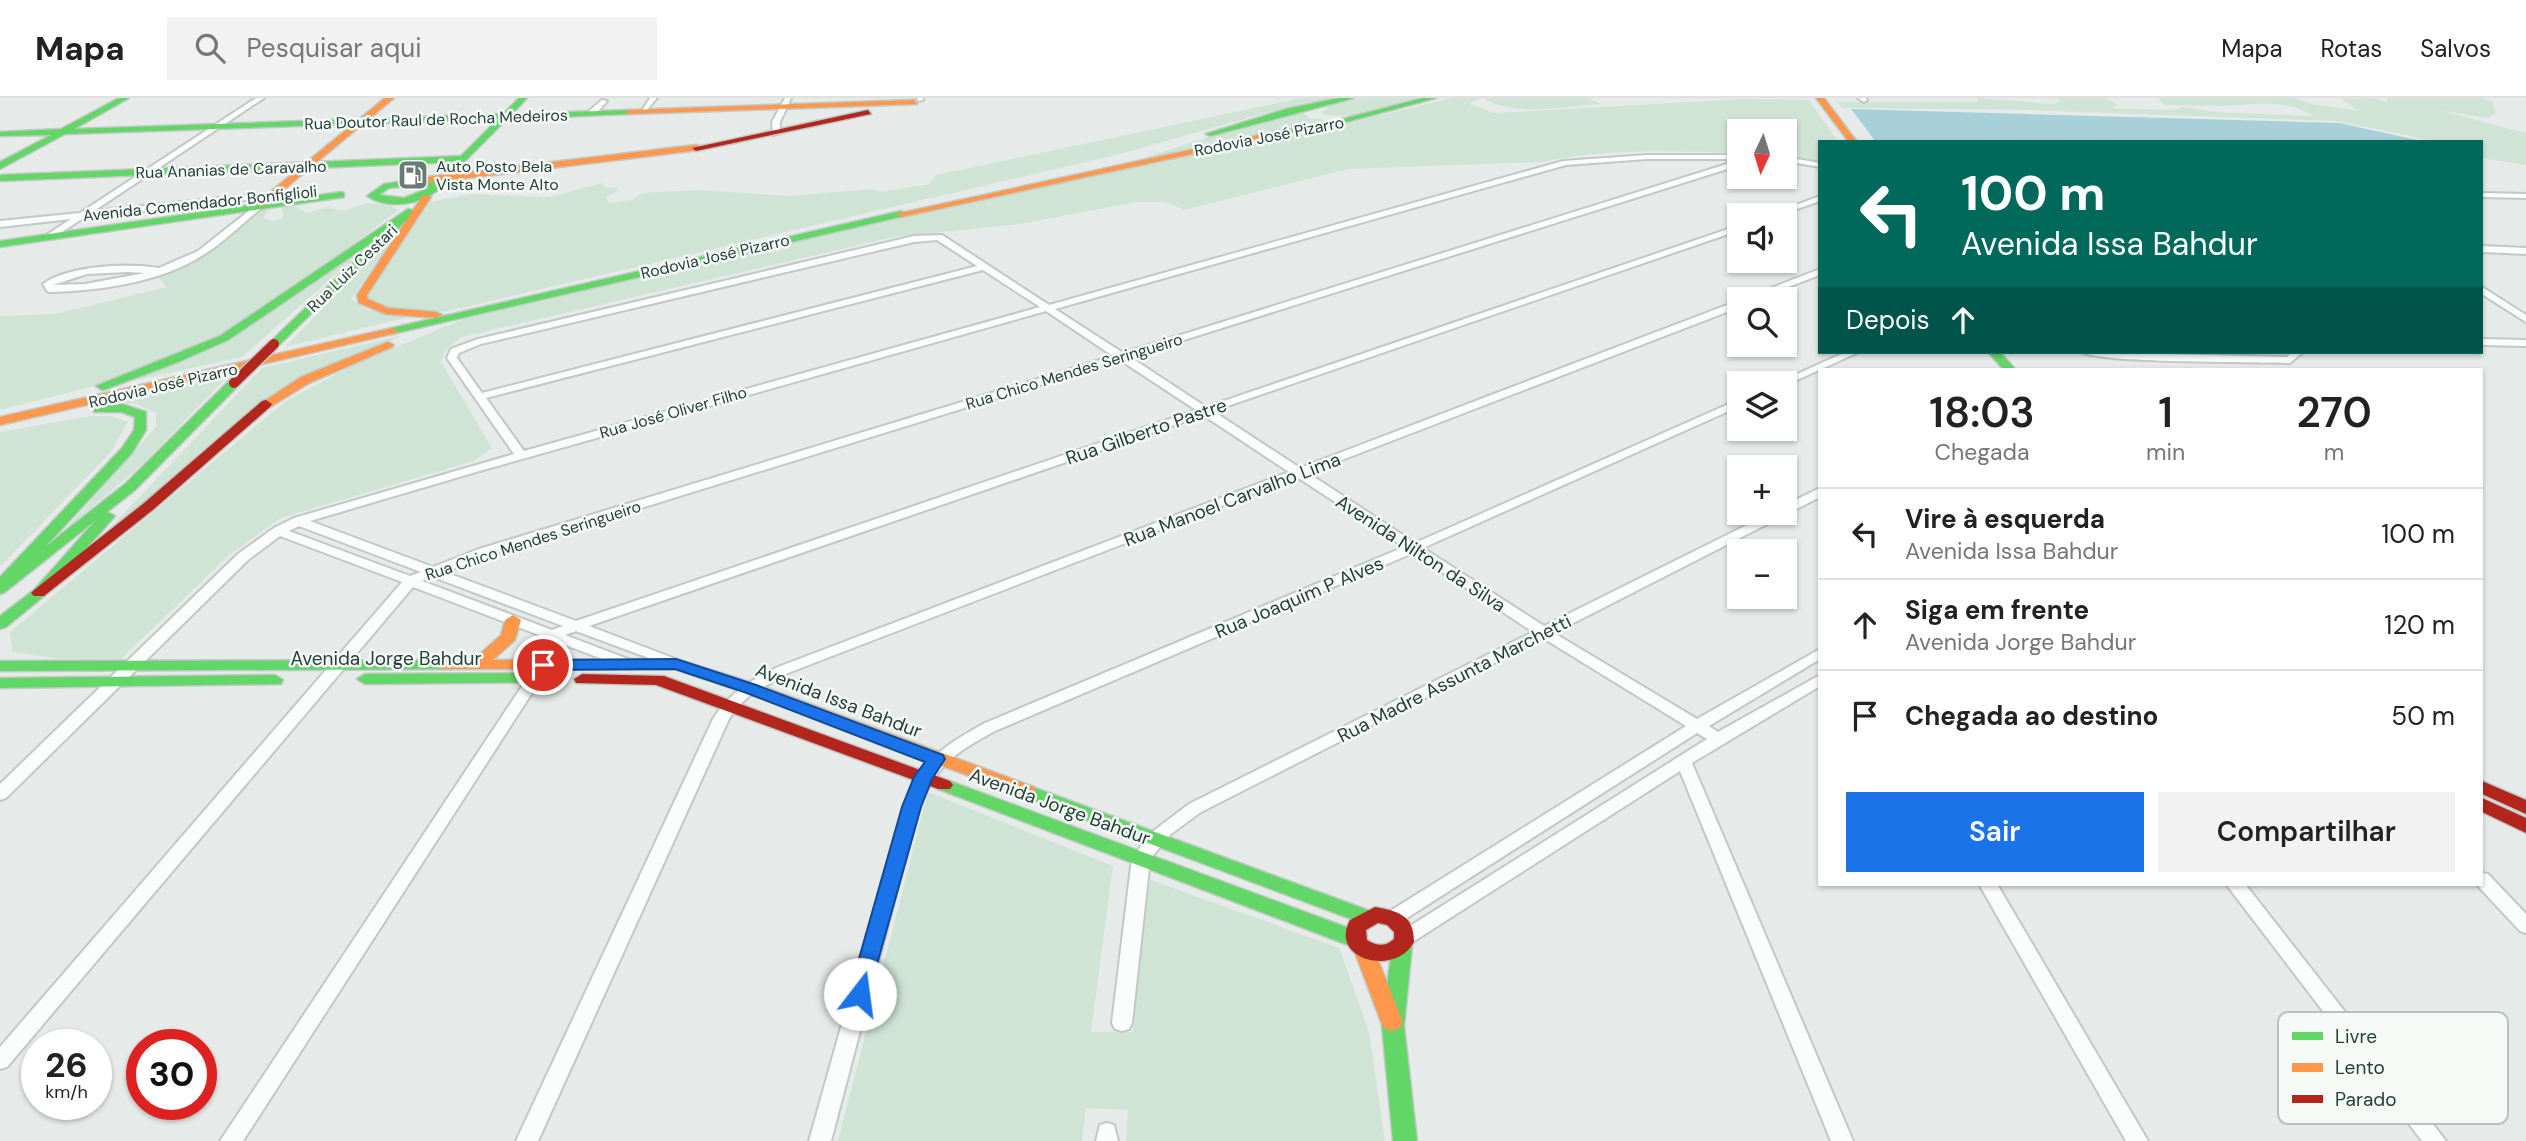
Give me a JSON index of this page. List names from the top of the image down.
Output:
{
  "streets": {
    "street": [
      "Rua Doutor Raul de Rocha Medeiros",
      "Rodovia José Pizarro",
      "Rua Ananias de Caravalho",
      "Avenida Comendador Bonfiglioli",
      "Rua Luiz Cestari",
      "Rua Chico Mendes Seringueiro",
      "Rua José Oliver Filho",
      "Rua Gilberto Pastre",
      "Rua Manoel Carvalho Lima",
      "Avenida Nilton da Silva",
      "Rua Joaquim P Alves",
      "Avenida Jorge Bahdur",
      "Rua Madre Assunta Marchetti",
      "Avenida Issa Bahdur"
    ]
  },
  "crossings": [
    ["Rua Doutor Raul de Rocha Medeiros", "Avenida Comendador Bonfiglioli"],
    ["Rua Doutor Raul de Rocha Medeiros", "Rua Luiz Cestari"],
    ["Rua Ananias de Caravalho", "Rua Luiz Cestari"],
    ["Avenida Comendador Bonfiglioli", "Rua Luiz Cestari"],
    ["Rua Chico Mendes Seringueiro", "Avenida Nilton da Silva"],
    ["Rua Chico Mendes Seringueiro", "Avenida Issa Bahdur"],
    ["Rua José Oliver Filho", "Avenida Nilton da Silva"],
    ["Rua José Oliver Filho", "Avenida Jorge Bahdur"],
    ["Rua José Oliver Filho", "Avenida Issa Bahdur"],
    ["Rua Gilberto Pastre", "Avenida Nilton da Silva"],
    ["Rua Gilberto Pastre", "Avenida Issa Bahdur"],
    ["Rua Manoel Carvalho Lima", "Avenida Nilton da Silva"],
    ["Rua Manoel Carvalho Lima", "Avenida Jorge Bahdur"],
    ["Rua Manoel Carvalho Lima", "Avenida Issa Bahdur"],
    ["Avenida Nilton da Silva", "Rua Joaquim P Alves"],
    ["Avenida Nilton da Silva", "Rua Madre Assunta Marchetti"],
    ["Rua Joaquim P Alves", "Avenida Issa Bahdur"],
    ["Avenida Jorge Bahdur", "Rua Madre Assunta Marchetti"],
    ["Avenida Jorge Bahdur", "Avenida Issa Bahdur"],
    ["Rua Madre Assunta Marchetti", "Avenida Issa Bahdur"]
  ],
  "places": {
    "fuel station": ["Auto Posto Bela Vista Monte Alto"]
  },
  "legend": ["Livre", "Lento", "Parado"],
  "north": "bottom",
  "page": {
    "header": "Mapa",
    "search": "Pesquisar aqui",
    "nav": ["Mapa", "Rotas", "Salvos"],
    "map_buttons": ["+", "−"],
    "turn": ["100 m", "Avenida Issa Bahdur"],
    "then": "Depois",
    "eta": [
      "18:03",
      "Chegada",
      "1",
      "min",
      "270",
      "m"
    ],
    "list": [
      {
        "name": "Vire à esquerda",
        "note": "Avenida Issa Bahdur",
        "value": "100 m"
      },
      {
        "name": "Siga em frente",
        "note": "Avenida Jorge Bahdur",
        "value": "120 m"
      },
      {
        "name": "Chegada ao destino",
        "value": "50 m"
      }
    ],
    "buttons": ["Sair", "Compartilhar"],
    "speed": "26 km/h",
    "limit": "30"
  }
}
